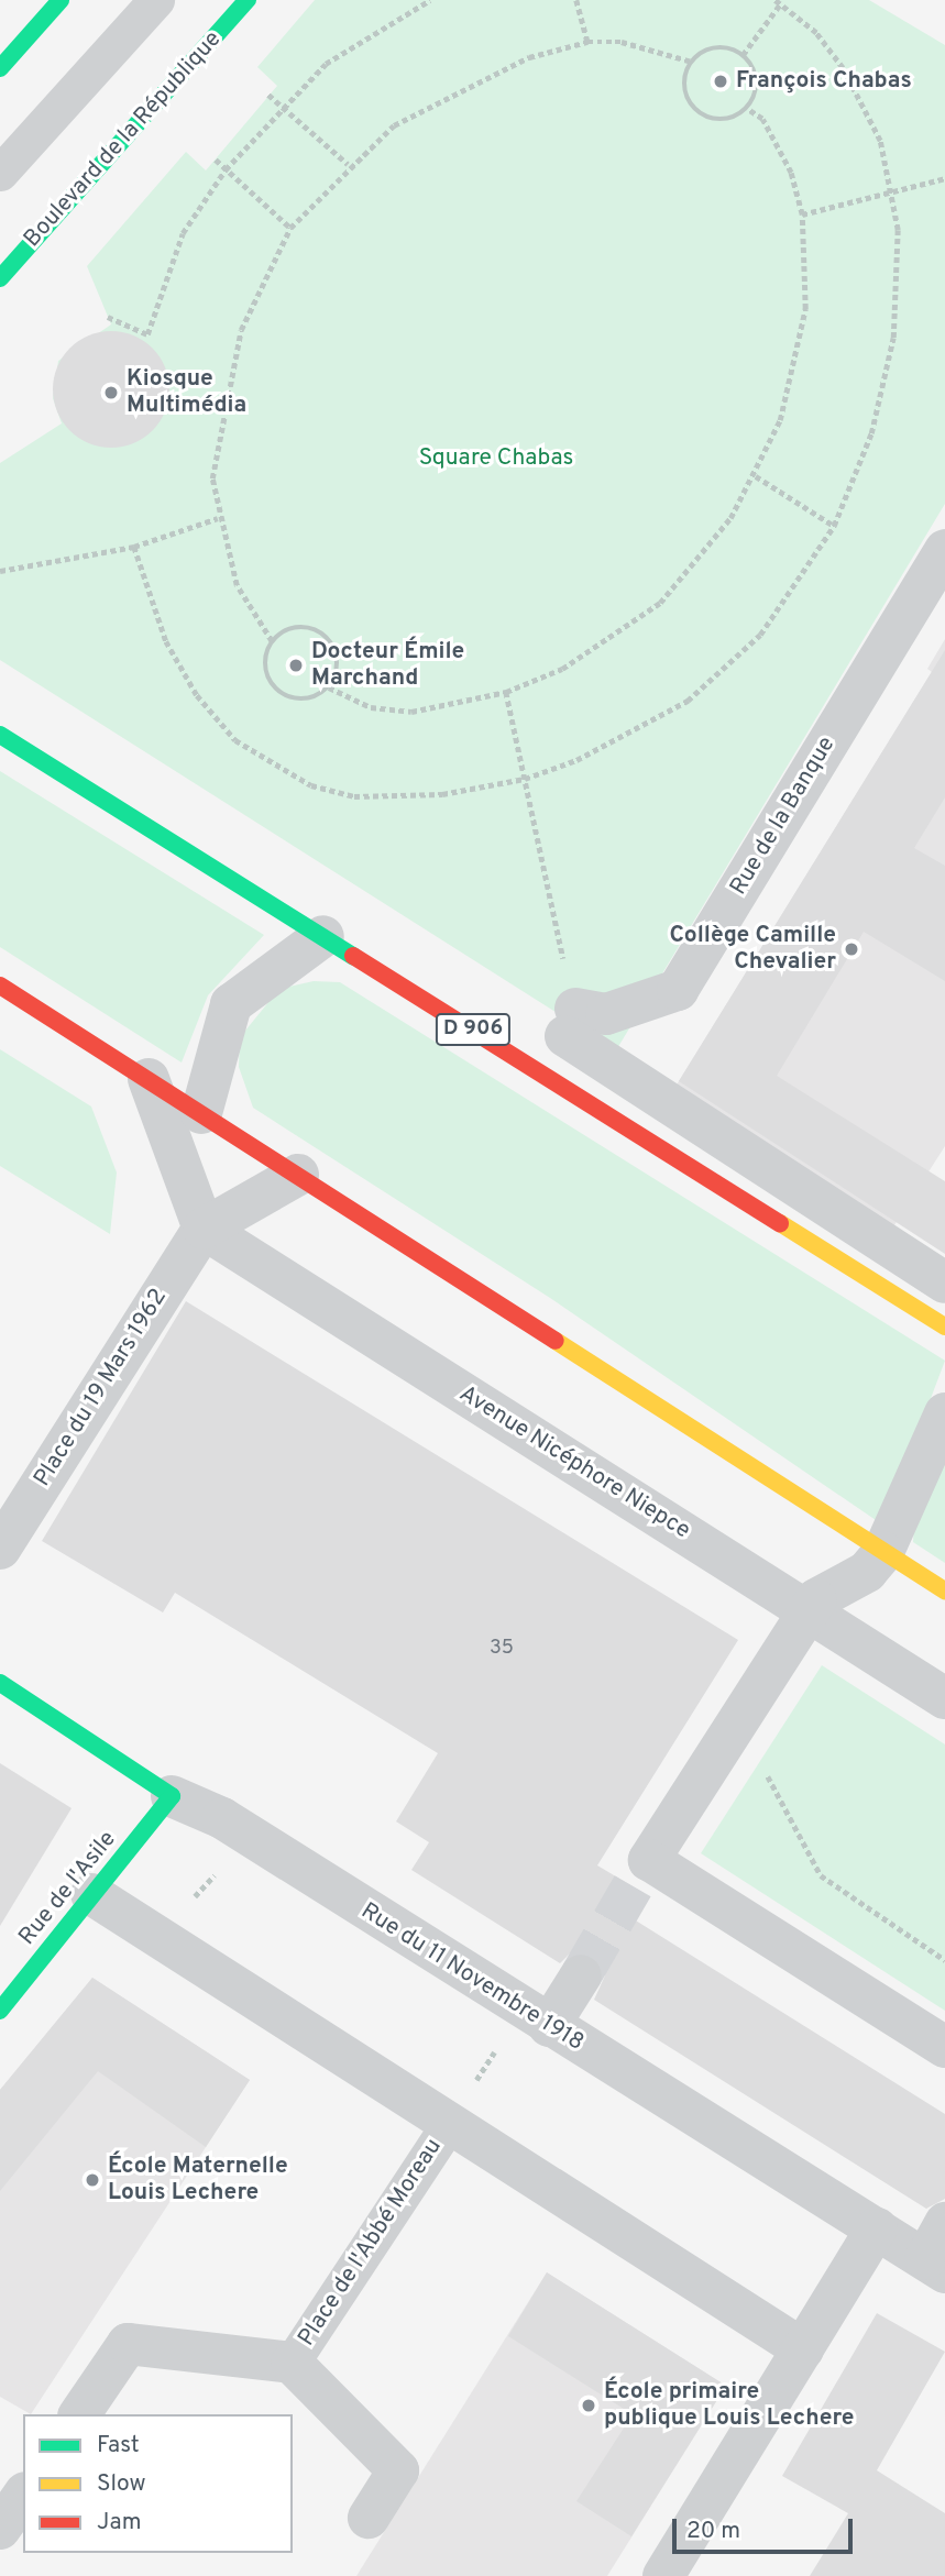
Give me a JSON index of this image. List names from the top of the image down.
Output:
{
  "streets": {
    "main road": [
      "Boulevard de la République",
      "D 906",
      "Rue de l'Asile",
      "Rue du 11 Novembre 1918"
    ],
    "street": [
      "Rue de la Banque",
      "Place du 19 Mars 1962",
      "Avenue Nicéphore Niepce",
      "Place de l'Abbé Moreau"
    ]
  },
  "crossings": [
    ["Place du 19 Mars 1962", "Avenue Nicéphore Niepce"],
    ["Rue de l'Asile", "Rue du 11 Novembre 1918"]
  ],
  "parks": ["Square Chabas"],
  "places": [
    "François Chabas",
    "Kiosque Multimédia",
    "Docteur Émile Marchand",
    "Collège Camille Chevalier",
    "École Maternelle Louis Lechere",
    "École primaire publique Louis Lechere"
  ],
  "house_numbers": ["35"],
  "legend": ["Fast", "Slow", "Jam"],
  "scale_bar": "20 m"
}
